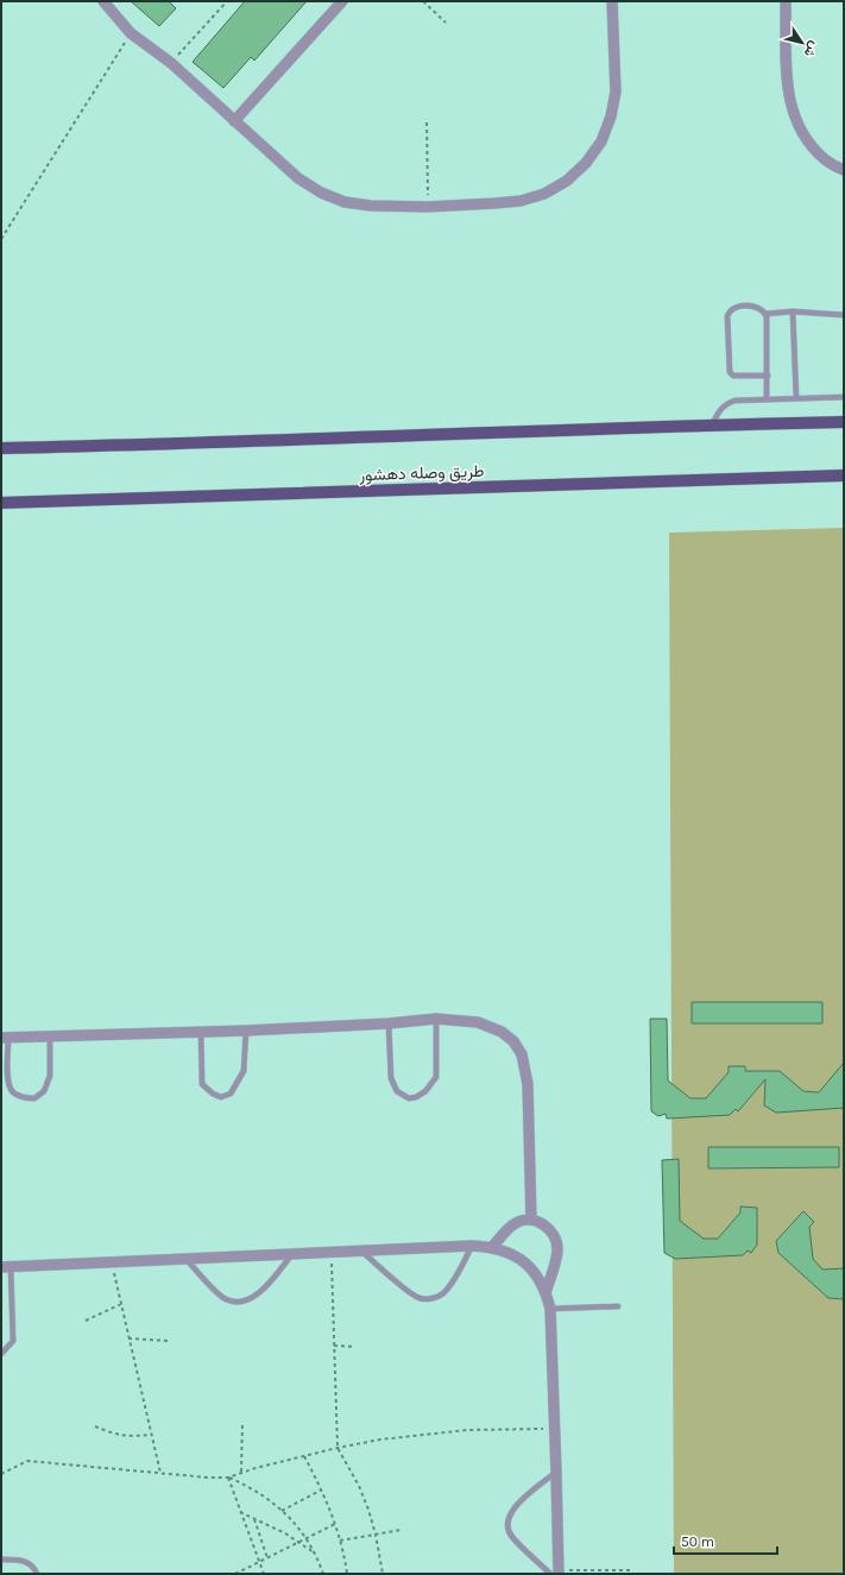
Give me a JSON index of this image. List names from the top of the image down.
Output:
{
  "streets": {
    "main road": ["طريق وصله دهشور"]
  },
  "scale_bar": "50 m",
  "north": "bottom right"
}
